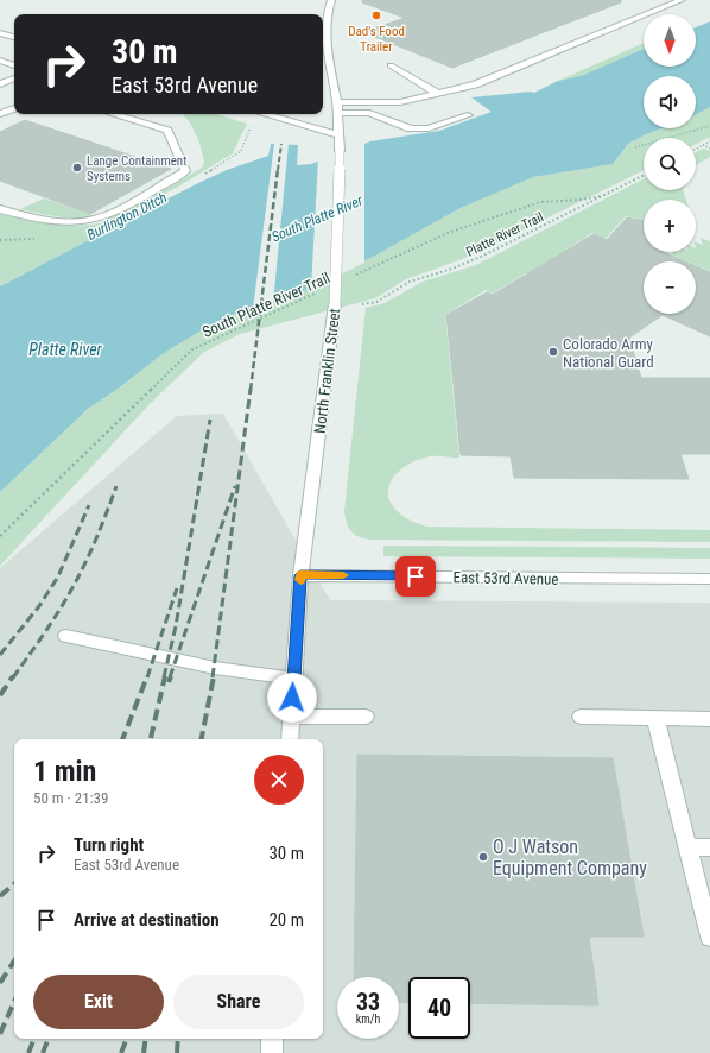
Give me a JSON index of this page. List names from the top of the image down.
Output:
{
  "streets": {
    "street": ["North Franklin Street", "East 53rd Avenue"],
    "path": ["Platte River Trail", "South Platte River Trail"]
  },
  "crossings": [
    ["Platte River Trail", "South Platte River Trail"],
    ["North Franklin Street", "East 53rd Avenue"]
  ],
  "water": ["Burlington Ditch", "South Platte River", "Platte River"],
  "places": [
    "Dad's Food Trailer",
    "Lange Containment Systems",
    "Colorado Army National Guard",
    "O J Watson Equipment Company"
  ],
  "north": "bottom",
  "page": {
    "map_buttons": ["+", "−"],
    "turn": ["30 m", "East 53rd Avenue"],
    "heading": ["1 min", "50 m · 21:39"],
    "list": [
      {
        "name": "Turn right",
        "note": "East 53rd Avenue",
        "value": "30 m"
      },
      {
        "name": "Arrive at destination",
        "value": "20 m"
      }
    ],
    "buttons": ["Exit", "Share"],
    "speed": "33 km/h",
    "limit": "40"
  }
}
